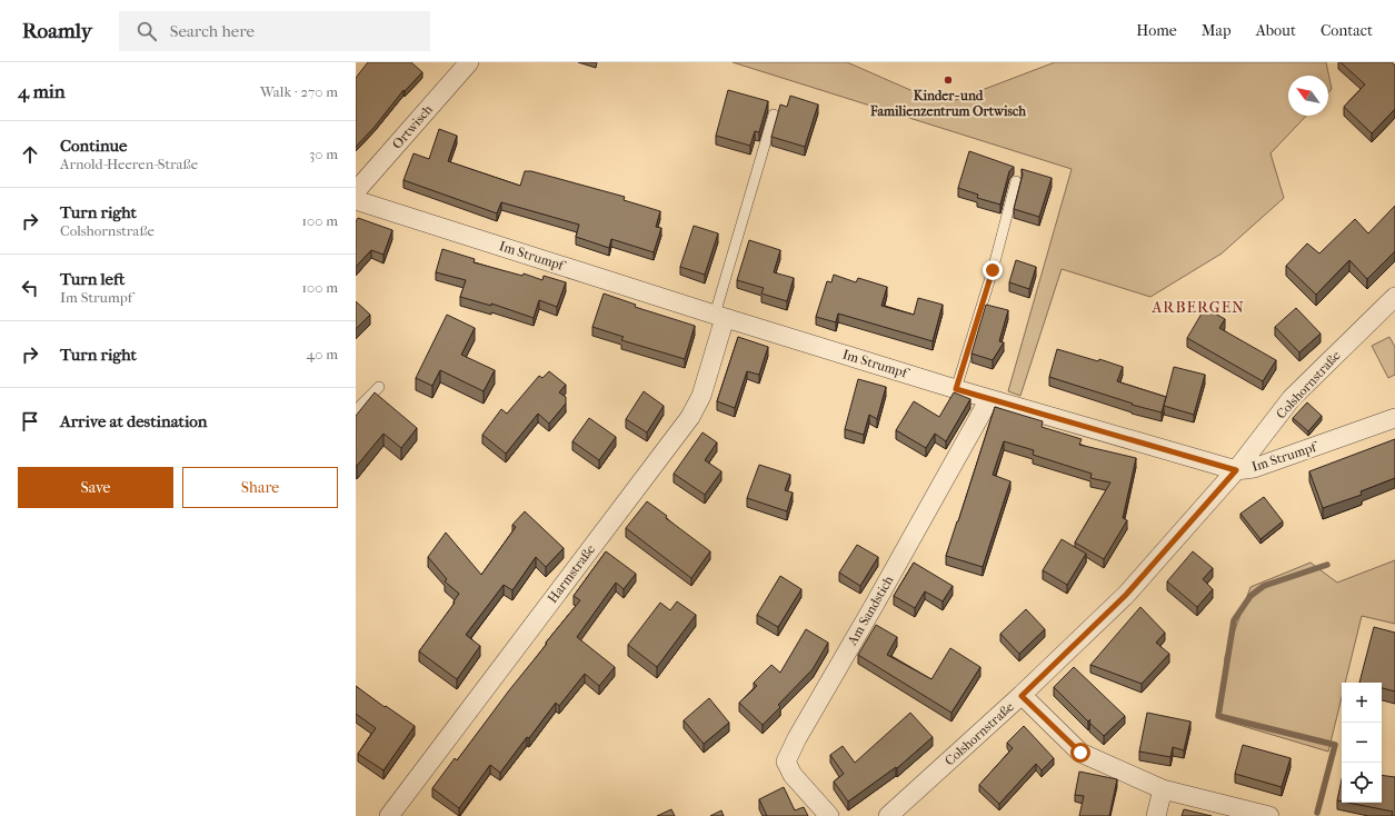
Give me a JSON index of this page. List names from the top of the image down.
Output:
{
  "streets": {
    "street": [
      "Ortwisch",
      "Im Strumpf",
      "Colshornstraße",
      "Harmstraße",
      "Am Sandstich"
    ]
  },
  "crossings": [
    ["Im Strumpf", "Colshornstraße"],
    ["Im Strumpf", "Harmstraße"],
    ["Im Strumpf", "Am Sandstich"]
  ],
  "districts": ["ARBERGEN"],
  "places": ["Kinder- und Familienzentrum Ortwisch"],
  "north": "top left",
  "page": {
    "header": "Roamly",
    "search": "Search here",
    "nav": [
      "Home",
      "Map",
      "About",
      "Contact"
    ],
    "heading": ["4 min", "Walk · 270 m"],
    "list": [
      ["Continue", "Arnold-Heeren-Straße", "30 m"],
      ["Turn right", "Colshornstraße", "100 m"],
      ["Turn left", "Im Strumpf", "100 m"],
      ["Turn right", "40 m"],
      "Arrive at destination"
    ],
    "buttons": ["Save", "Share"],
    "map_buttons": ["+", "−"]
  }
}
